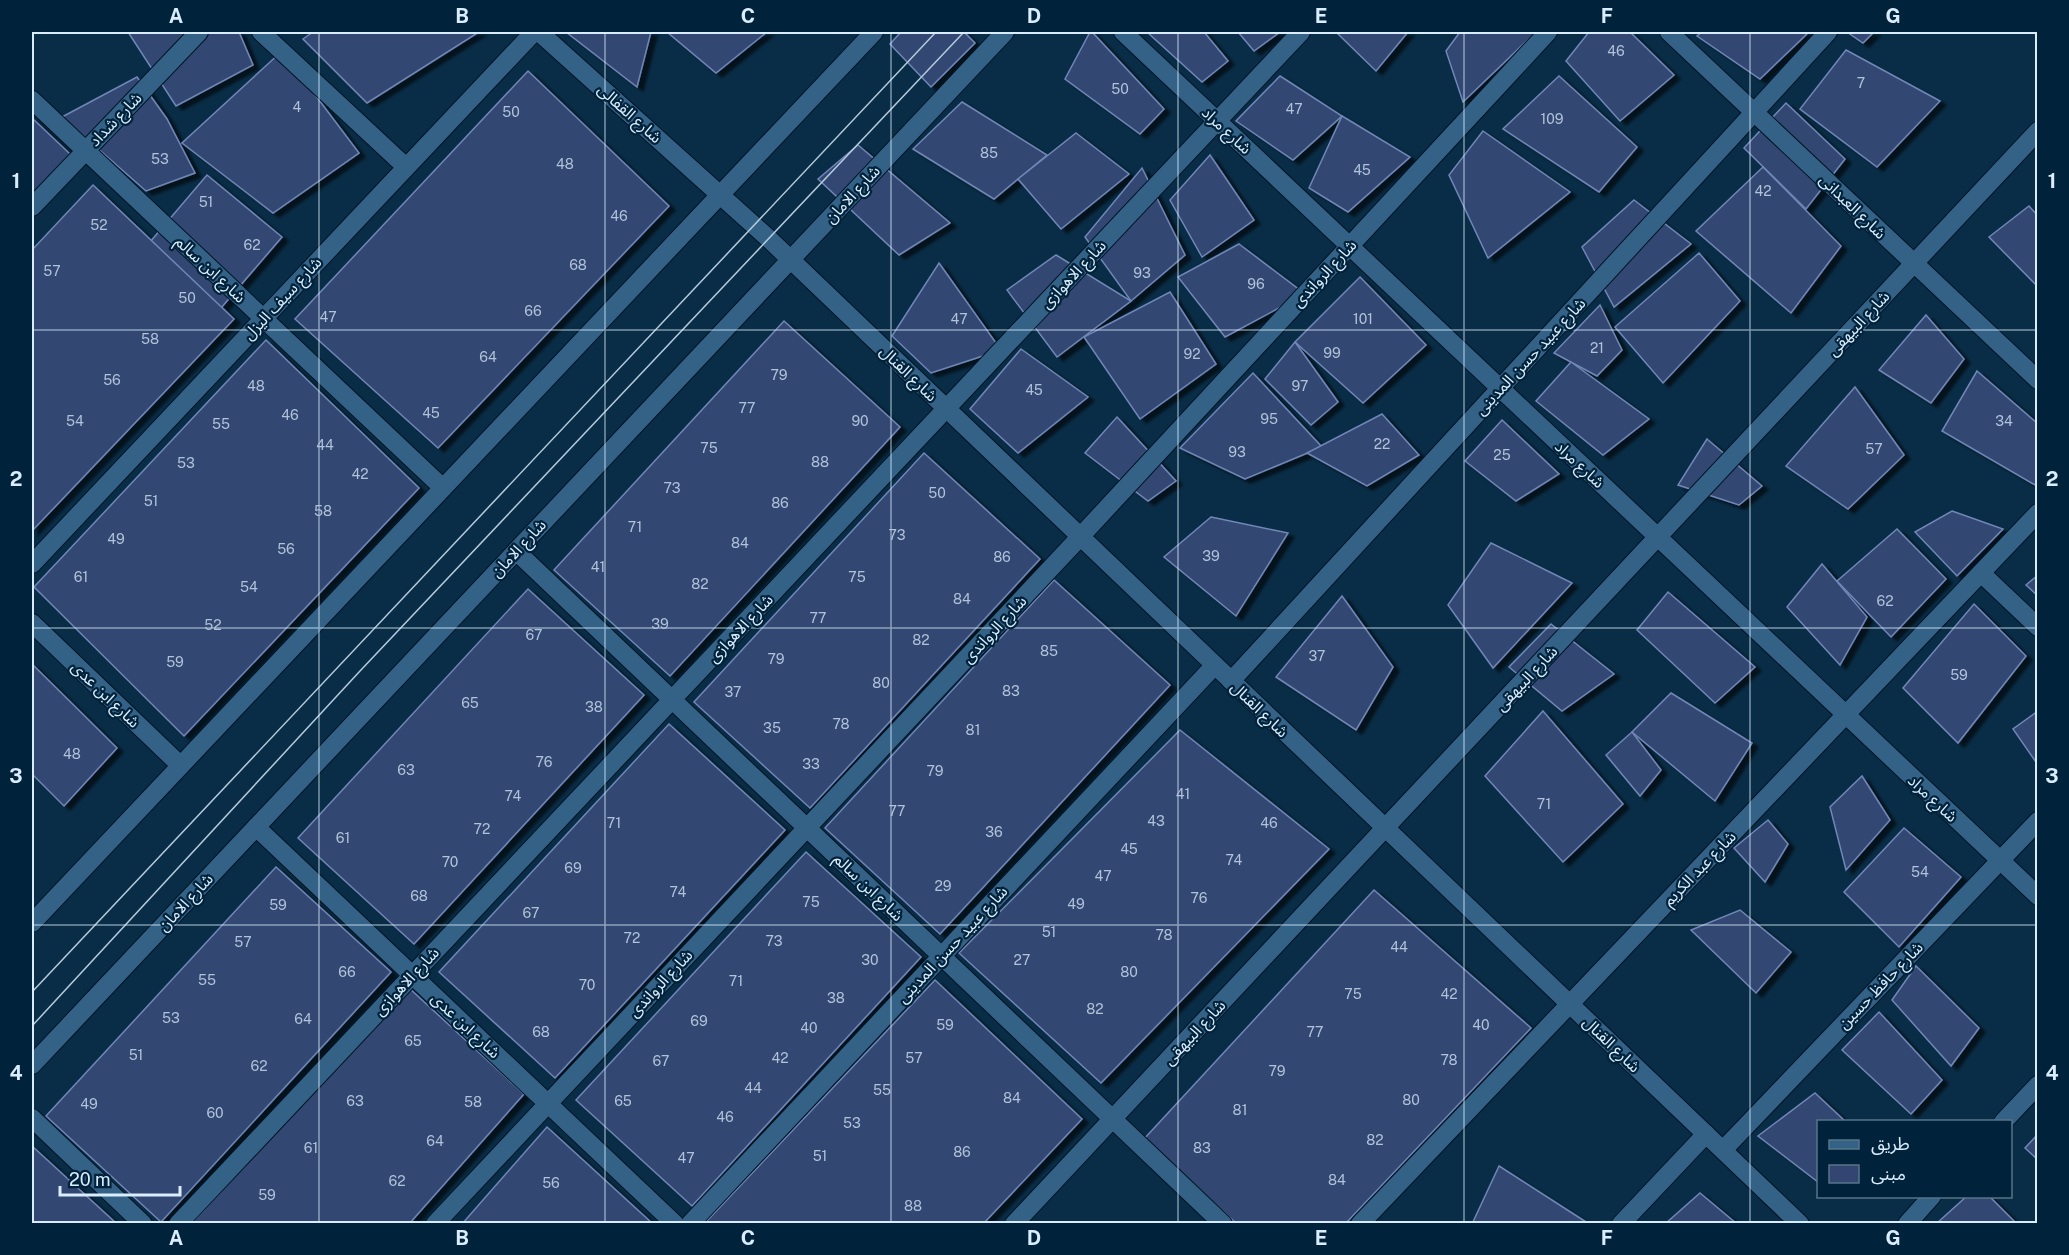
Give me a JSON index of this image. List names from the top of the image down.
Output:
{
  "streets": {
    "street": [
      "شارع القفالى",
      "شارع شداد",
      "شارع مراد",
      "شارع الامان",
      "شارع العبدانى",
      "شارع ابن سالم",
      "شارع الرواندى",
      "شارع الاهوازى",
      "شارع سيف اليزل",
      "شارع البيهقى",
      "شارع عبيد حسن المدينى",
      "شارع القنال",
      "شارع ابن عدى",
      "شارع عبد الكريم",
      "شارع حافظ حسين"
    ]
  },
  "crossings": [
    ["شارع القفالى", "شارع القنال"],
    ["شارع شداد", "شارع ابن سالم"],
    ["شارع مراد", "شارع الرواندى"],
    ["شارع مراد", "شارع الاهوازى"],
    ["شارع مراد", "شارع البيهقى"],
    ["شارع مراد", "شارع عبيد حسن المدينى"],
    ["شارع مراد", "شارع عبد الكريم"],
    ["شارع مراد", "شارع حافظ حسين"],
    ["شارع الامان", "شارع ابن سالم"],
    ["شارع الامان", "شارع القنال"],
    ["شارع الامان", "شارع ابن عدى"],
    ["شارع العبدانى", "شارع البيهقى"],
    ["شارع العبدانى", "شارع عبيد حسن المدينى"],
    ["شارع ابن سالم", "شارع الرواندى"],
    ["شارع ابن سالم", "شارع الاهوازى"],
    ["شارع ابن سالم", "شارع سيف اليزل"],
    ["شارع ابن سالم", "شارع البيهقى"],
    ["شارع ابن سالم", "شارع عبيد حسن المدينى"],
    ["شارع الرواندى", "شارع القنال"],
    ["شارع الرواندى", "شارع ابن عدى"],
    ["شارع الاهوازى", "شارع القنال"],
    ["شارع الاهوازى", "شارع ابن عدى"],
    ["شارع البيهقى", "شارع القنال"],
    ["شارع عبيد حسن المدينى", "شارع القنال"],
    ["شارع القنال", "شارع عبد الكريم"],
    ["شارع القنال", "شارع حافظ حسين"]
  ],
  "house_numbers": [
    "46",
    "7",
    "50",
    "4",
    "47",
    "50",
    "109",
    "85",
    "53",
    "48",
    "45",
    "42",
    "51",
    "46",
    "52",
    "62",
    "68",
    "57",
    "93",
    "96",
    "50",
    "66",
    "47",
    "47",
    "101",
    "58",
    "21",
    "99",
    "92",
    "64",
    "79",
    "56",
    "48",
    "97",
    "45",
    "77",
    "45",
    "46",
    "95",
    "54",
    "90",
    "34",
    "55",
    "22",
    "44",
    "75",
    "57",
    "93",
    "25",
    "88",
    "53",
    "42",
    "73",
    "50",
    "51",
    "86",
    "58",
    "71",
    "73",
    "49",
    "84",
    "56",
    "39",
    "86",
    "41",
    "61",
    "75",
    "82",
    "54",
    "84",
    "62",
    "77",
    "39",
    "52",
    "67",
    "82",
    "85",
    "37",
    "79",
    "59",
    "59",
    "80",
    "83",
    "37",
    "65",
    "38",
    "78",
    "35",
    "81",
    "48",
    "76",
    "33",
    "63",
    "79",
    "41",
    "74",
    "71",
    "77",
    "43",
    "71",
    "46",
    "72",
    "36",
    "61",
    "45",
    "74",
    "70",
    "69",
    "54",
    "47",
    "29",
    "74",
    "68",
    "76",
    "75",
    "49",
    "59",
    "67",
    "51",
    "78",
    "72",
    "73",
    "57",
    "44",
    "30",
    "27",
    "66",
    "80",
    "55",
    "71",
    "70",
    "75",
    "42",
    "38",
    "82",
    "53",
    "64",
    "69",
    "59",
    "40",
    "40",
    "68",
    "77",
    "65",
    "51",
    "42",
    "57",
    "78",
    "67",
    "62",
    "79",
    "44",
    "55",
    "84",
    "80",
    "63",
    "65",
    "58",
    "49",
    "81",
    "60",
    "46",
    "53",
    "82",
    "64",
    "61",
    "83",
    "86",
    "51",
    "47",
    "84",
    "62",
    "56",
    "59",
    "88"
  ],
  "legend": ["طريق", "مبنى"],
  "scale_bar": "20 m",
  "grid": {
    "columns": [
      "A",
      "B",
      "C",
      "D",
      "E",
      "F",
      "G"
    ],
    "rows": [
      "1",
      "2",
      "3",
      "4"
    ]
  }
}
